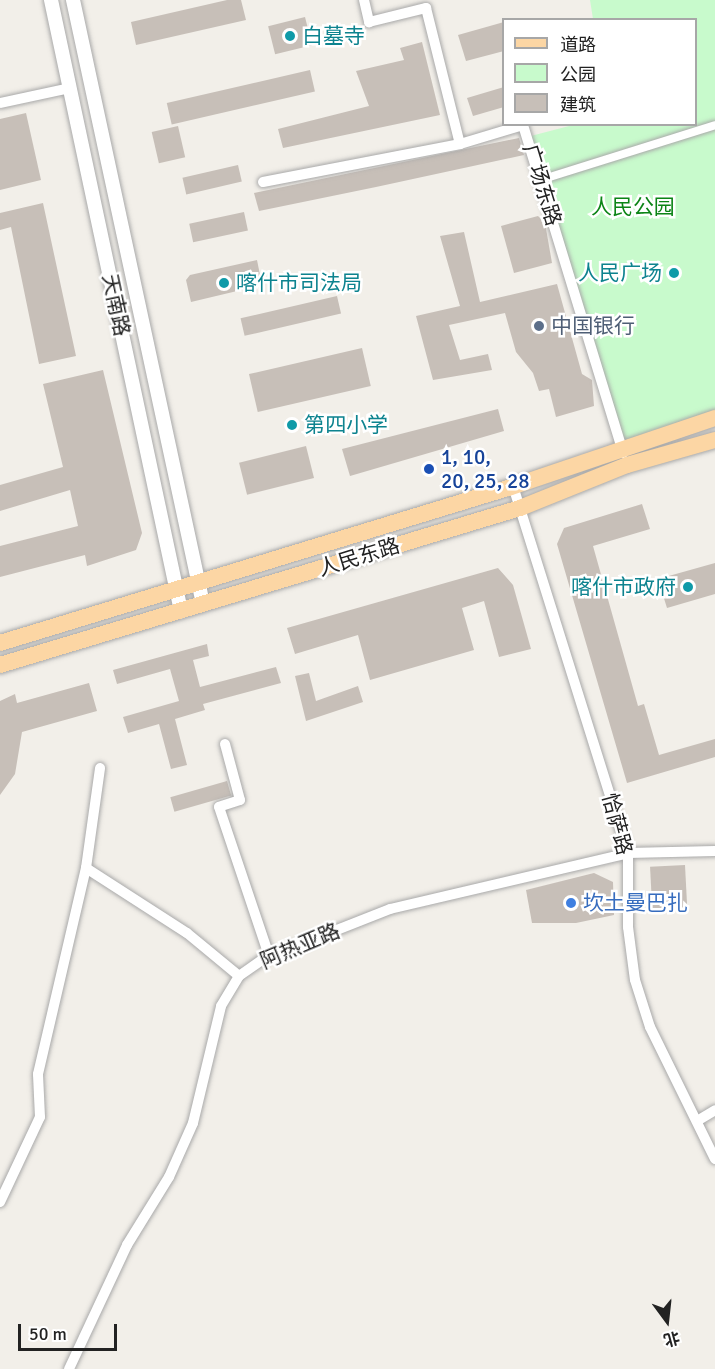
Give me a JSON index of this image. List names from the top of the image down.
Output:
{
  "streets": {
    "main road": ["人民东路"],
    "street": [
      "广场东路",
      "天南路",
      "恰萨路",
      "阿热亚路"
    ]
  },
  "crossings": [
    ["广场东路", "人民东路"],
    ["天南路", "人民东路"],
    ["人民东路", "恰萨路"],
    ["恰萨路", "阿热亚路"]
  ],
  "parks": ["人民公园"],
  "places": [
    "白墓寺",
    "人民广场",
    "喀什市司法局",
    "中国银行",
    "第四小学",
    "1, 10, 20, 25, 28",
    "喀什市政府",
    "坎土曼巴扎"
  ],
  "legend": ["道路", "公园", "建筑"],
  "scale_bar": "50 m",
  "north": "bottom"
}
